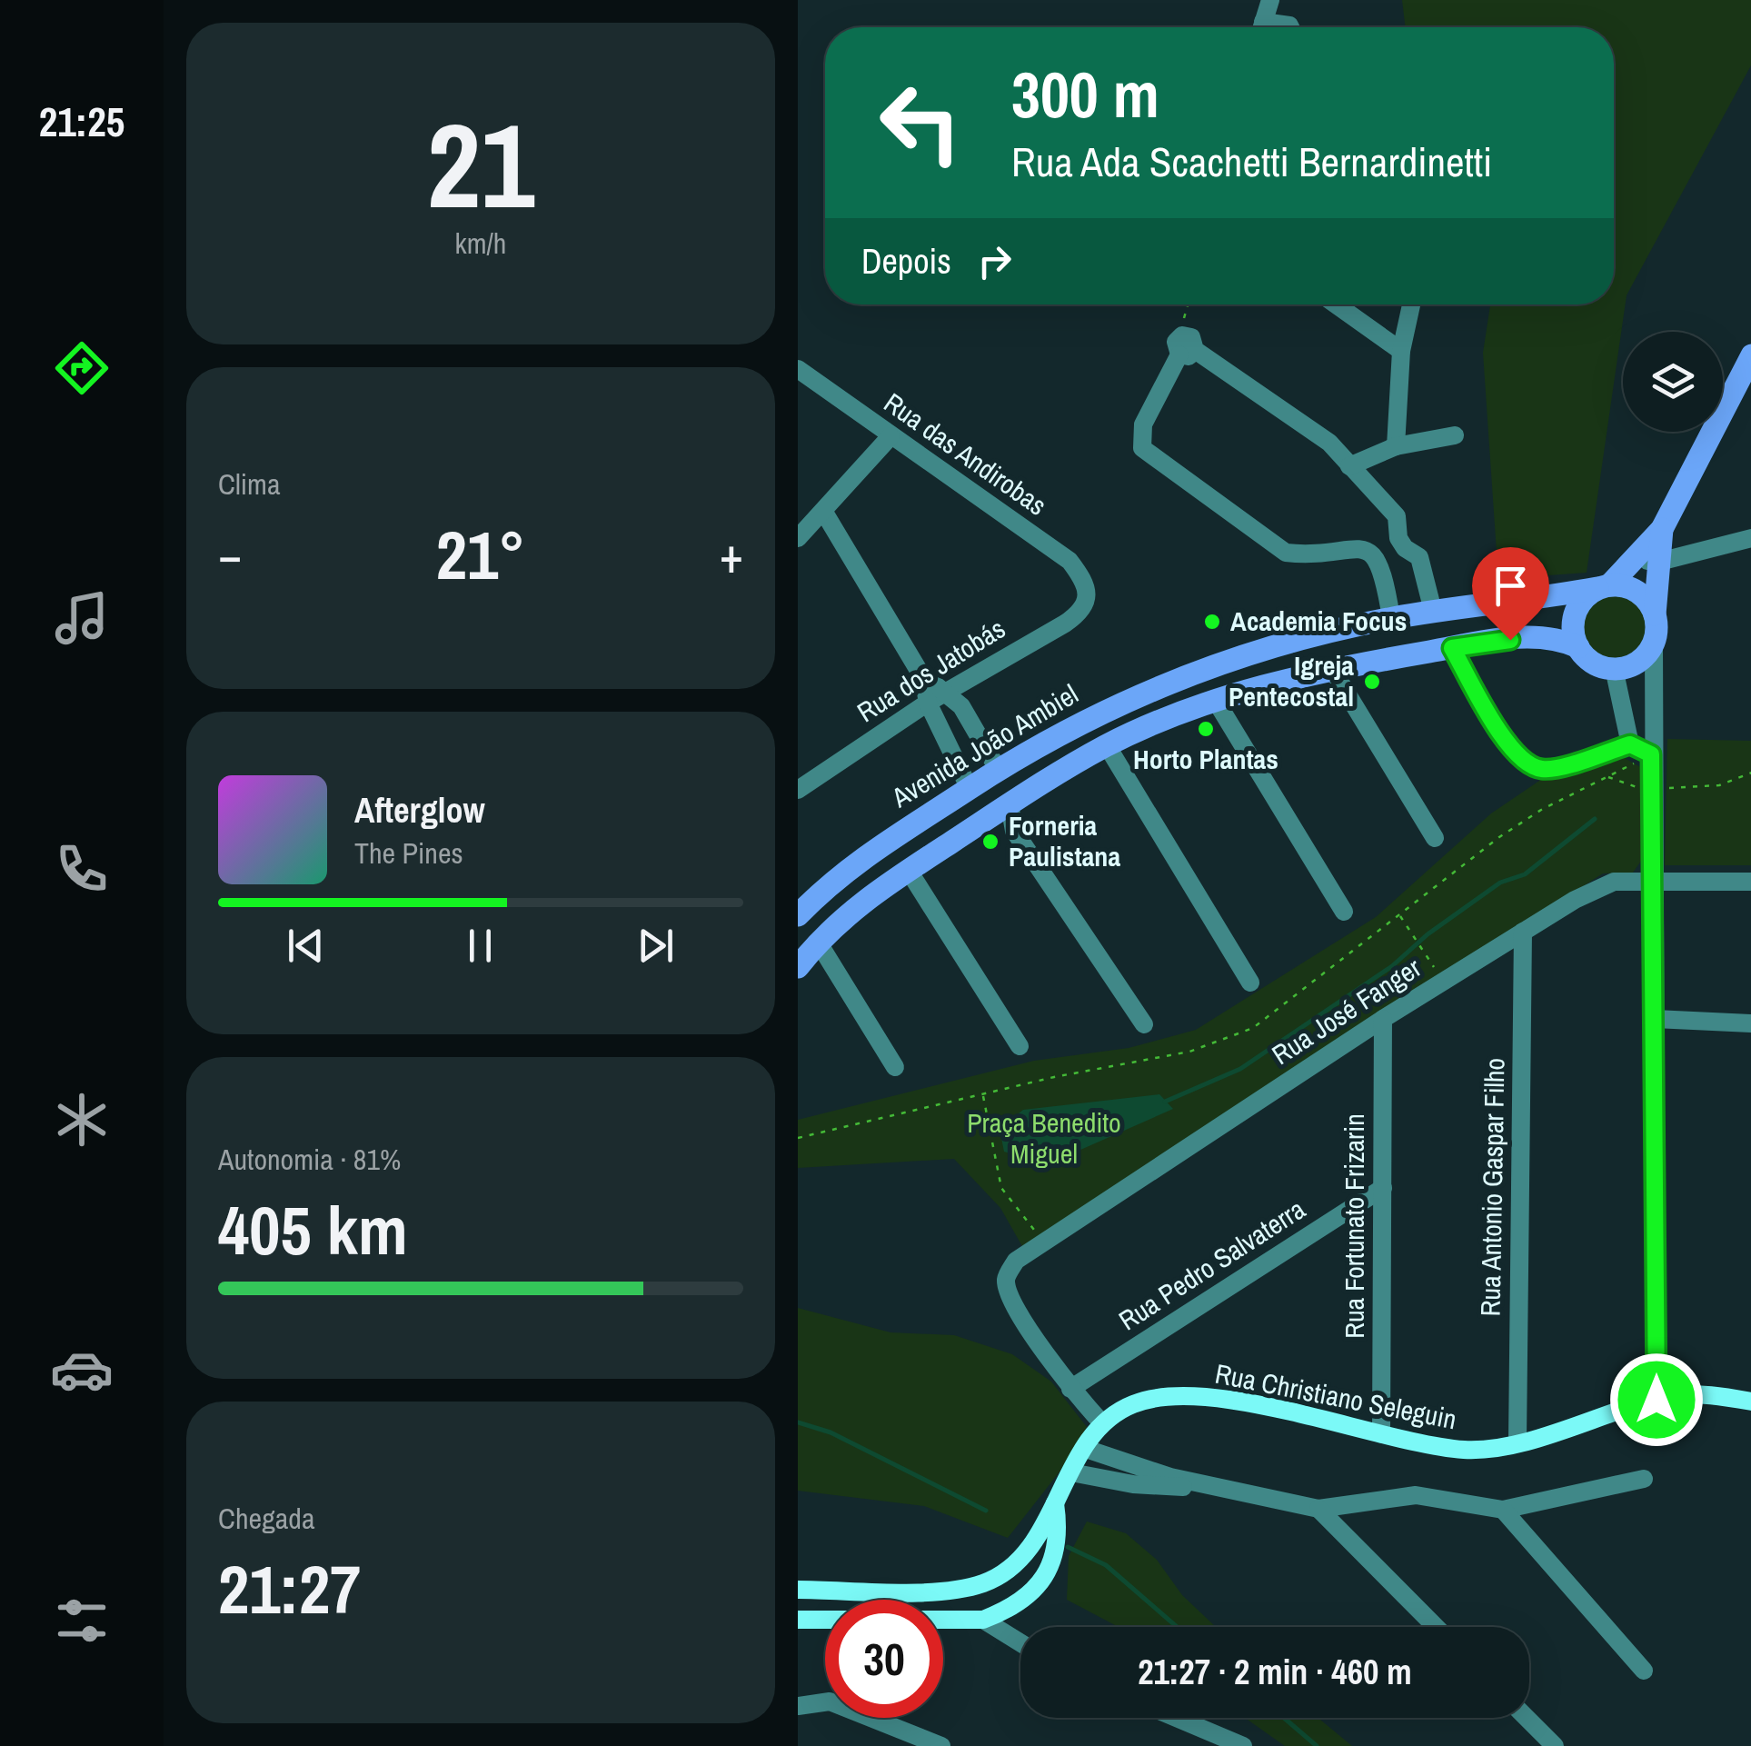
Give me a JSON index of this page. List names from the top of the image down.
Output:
{
  "streets": {
    "main road": ["Avenida João Ambiel", "Rua Christiano Seleguin"],
    "street": [
      "Rua das Andirobas",
      "Rua dos Jatobás",
      "Rua José Fanger",
      "Rua Antonio Gaspar Filho",
      "Rua Fortunato Frizarin",
      "Rua Pedro Salvaterra"
    ]
  },
  "crossings": [
    ["Rua das Andirobas", "Rua dos Jatobás"],
    ["Rua José Fanger", "Rua Antonio Gaspar Filho"],
    ["Rua José Fanger", "Rua Fortunato Frizarin"],
    ["Rua José Fanger", "Rua Pedro Salvaterra"],
    ["Rua Antonio Gaspar Filho", "Rua Christiano Seleguin"],
    ["Rua Fortunato Frizarin", "Rua Pedro Salvaterra"],
    ["Rua Fortunato Frizarin", "Rua Christiano Seleguin"]
  ],
  "parks": ["Praça Benedito Miguel"],
  "places": [
    "Academia Focus",
    "Igreja Pentecostal",
    "Horto Plantas",
    "Forneria Paulistana"
  ],
  "page": {
    "tabs": "21:25",
    "tile": [
      ["21", "km/h"],
      "Clima",
      ["Autonomia · 81%", "405 km"],
      ["Chegada", "21:27"]
    ],
    "turn": ["300 m", "Rua Ada Scachetti Bernardinetti"],
    "then": "Depois",
    "heat": ["−", "21°", "+"],
    "song": ["Afterglow", "The Pines"],
    "limit": "30",
    "trip": "21:27 · 2 min · 460 m"
  }
}
